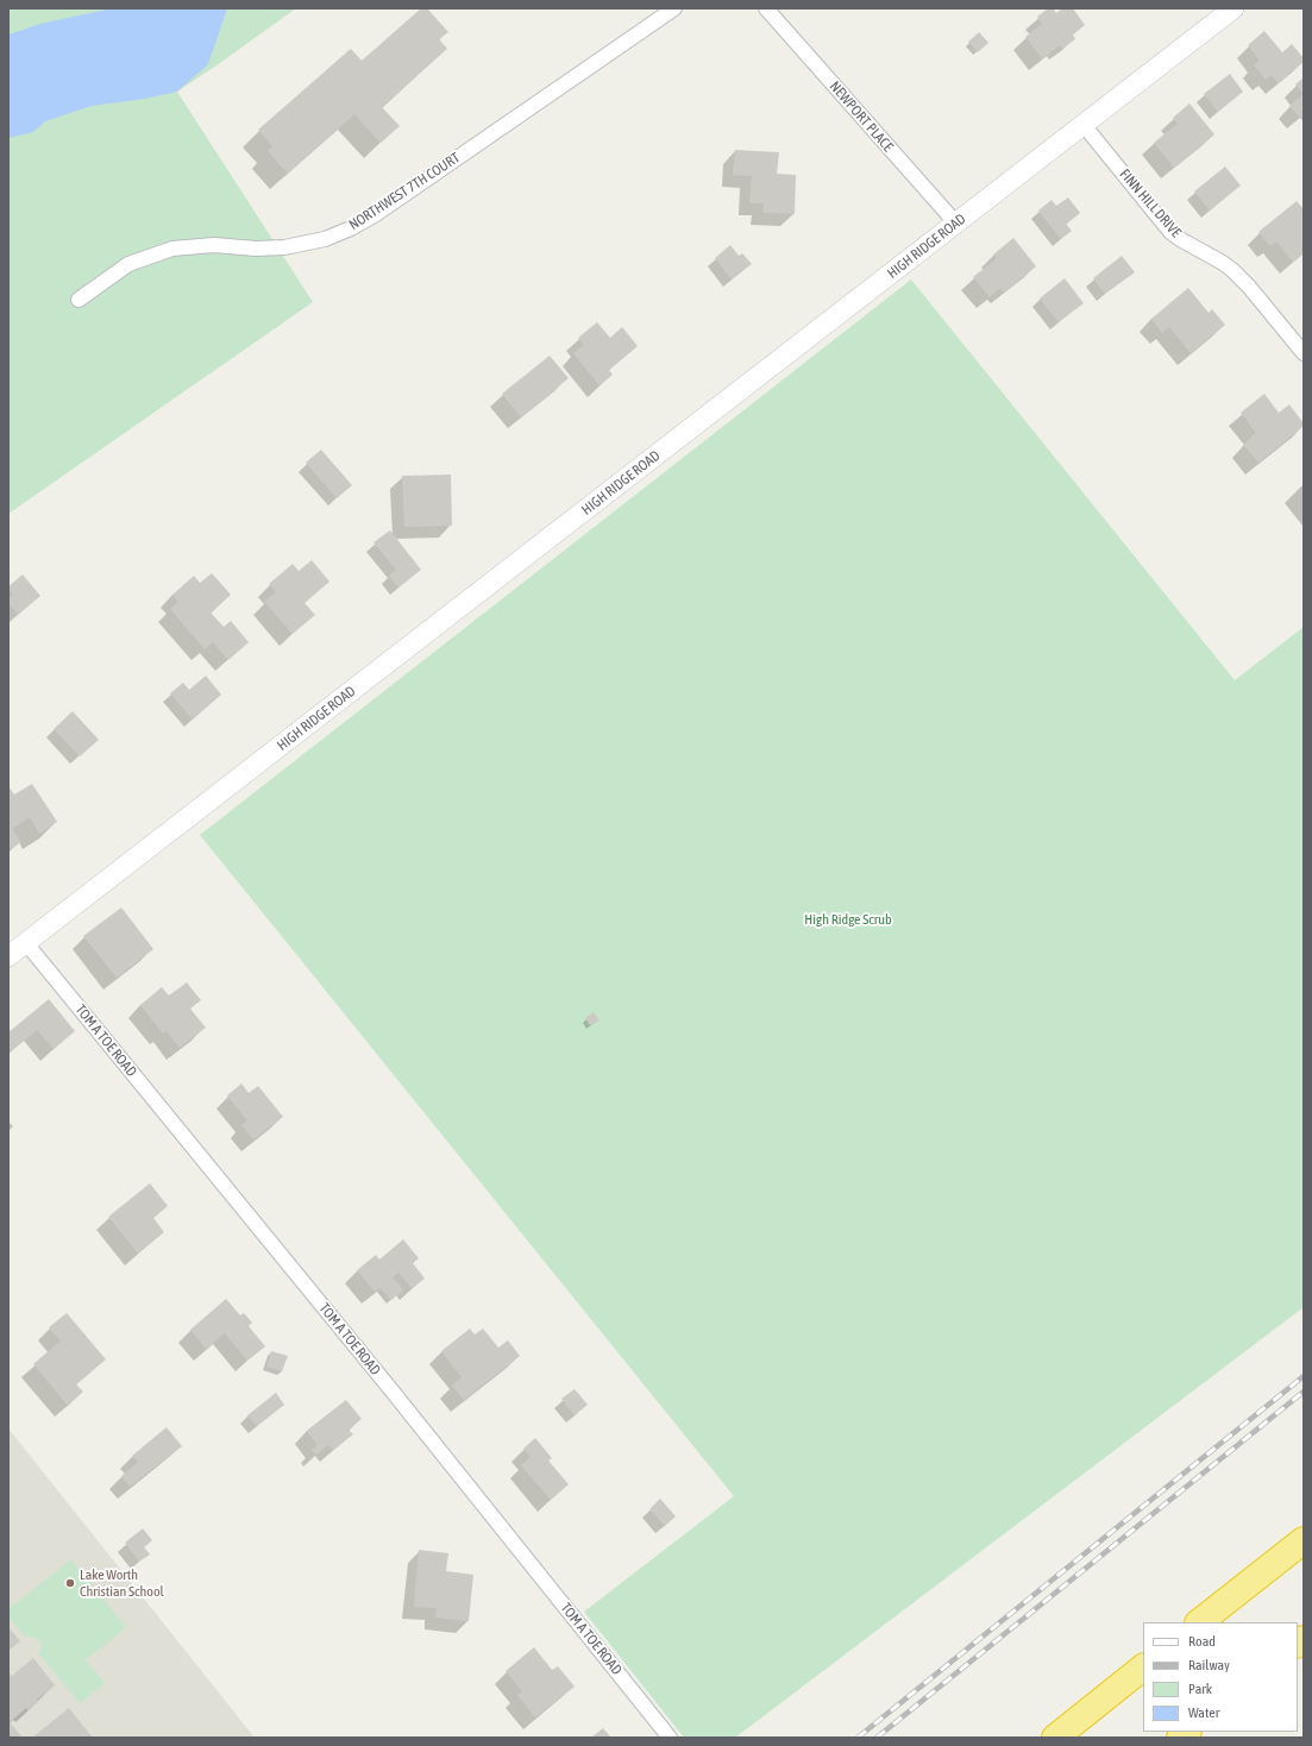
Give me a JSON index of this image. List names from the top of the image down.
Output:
{
  "streets": {
    "street": [
      "NEWPORT PLACE",
      "NORTHWEST 7TH COURT",
      "FINN HILL DRIVE",
      "HIGH RIDGE ROAD",
      "TOM A TOE ROAD"
    ]
  },
  "crossings": [
    ["NEWPORT PLACE", "HIGH RIDGE ROAD"],
    ["FINN HILL DRIVE", "HIGH RIDGE ROAD"],
    ["HIGH RIDGE ROAD", "TOM A TOE ROAD"]
  ],
  "parks": ["High Ridge Scrub"],
  "places": ["Lake Worth Christian School"],
  "legend": [
    "Road",
    "Railway",
    "Park",
    "Water"
  ]
}
